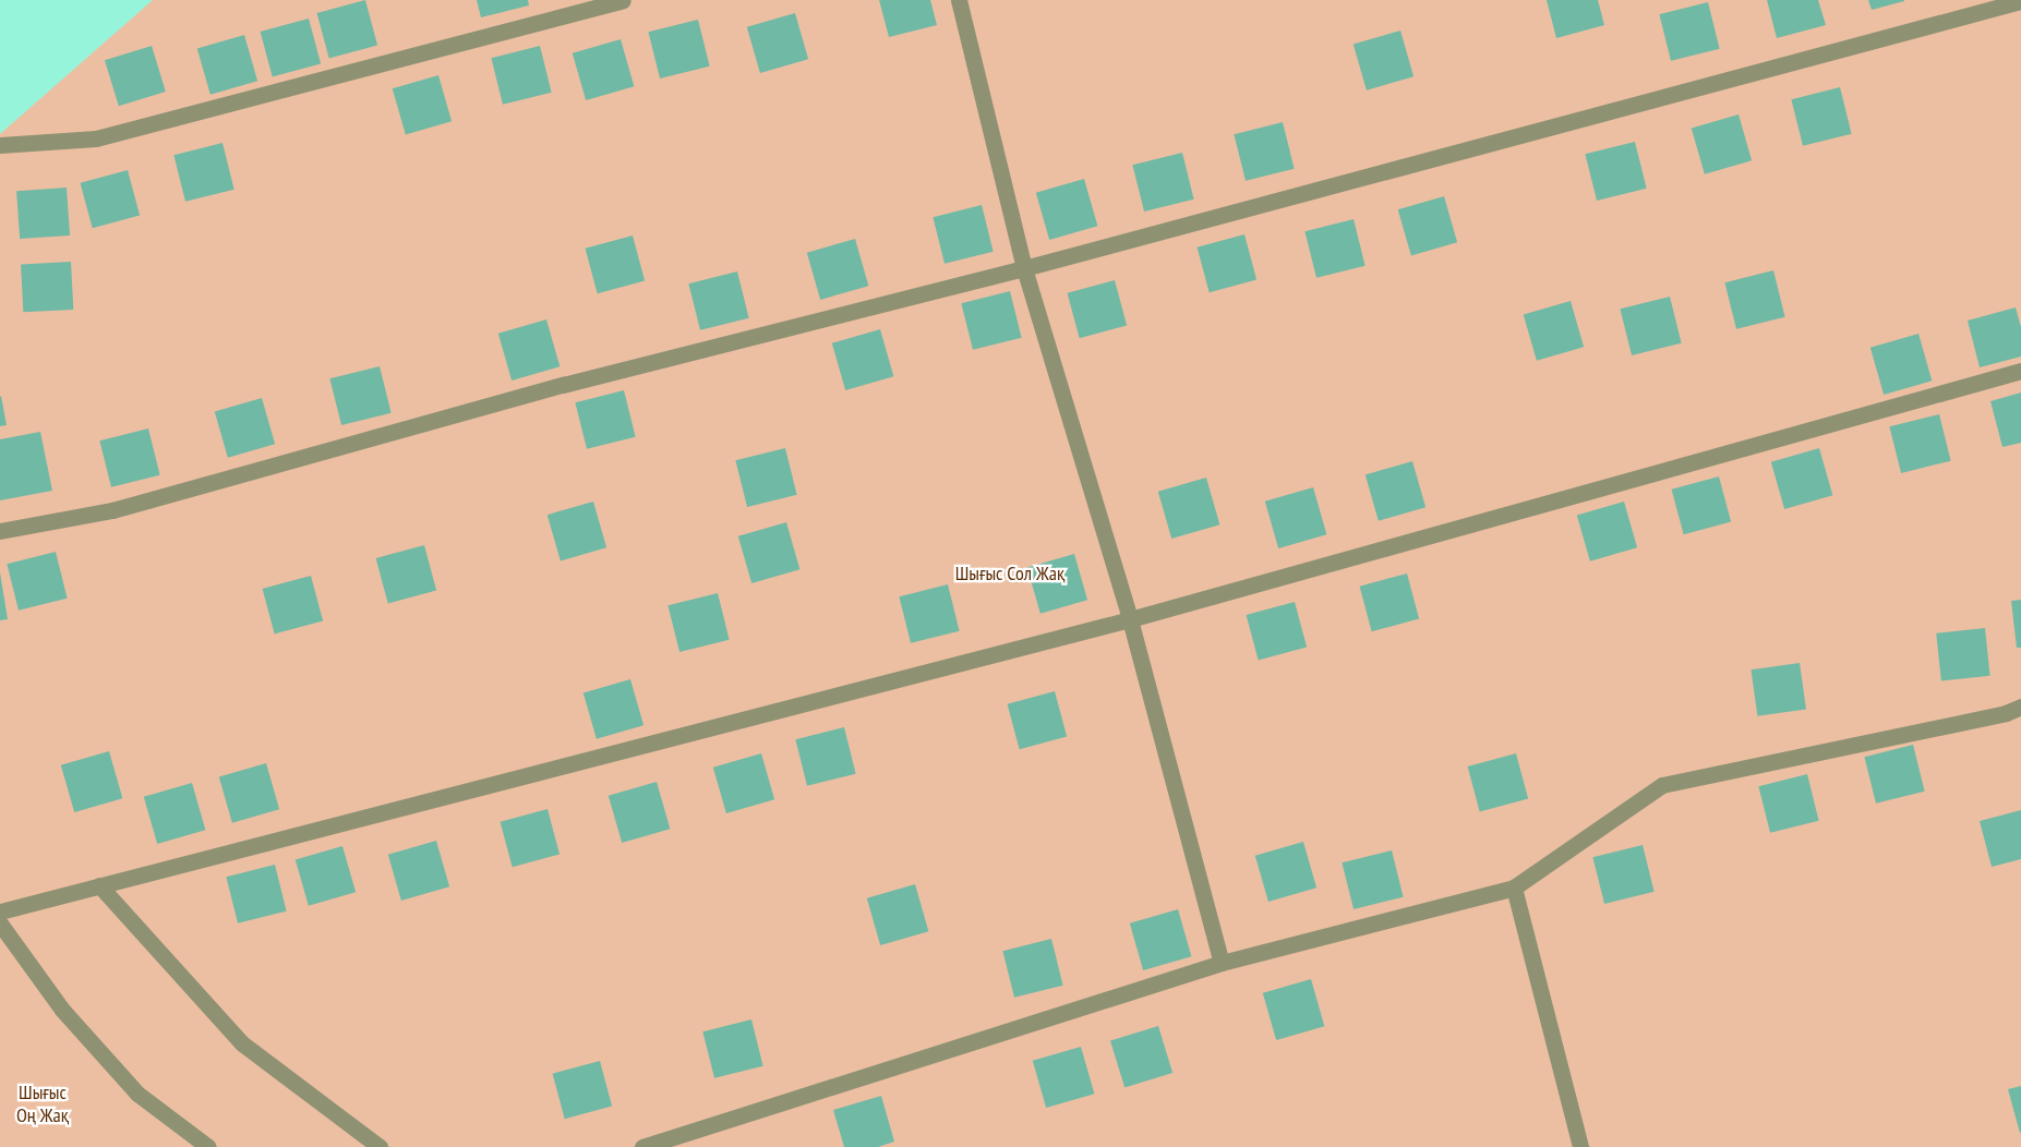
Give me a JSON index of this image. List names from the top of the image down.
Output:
{
  "parks": ["Шығыс Сол Жақ", "Шығыс Оң Жақ"]
}
